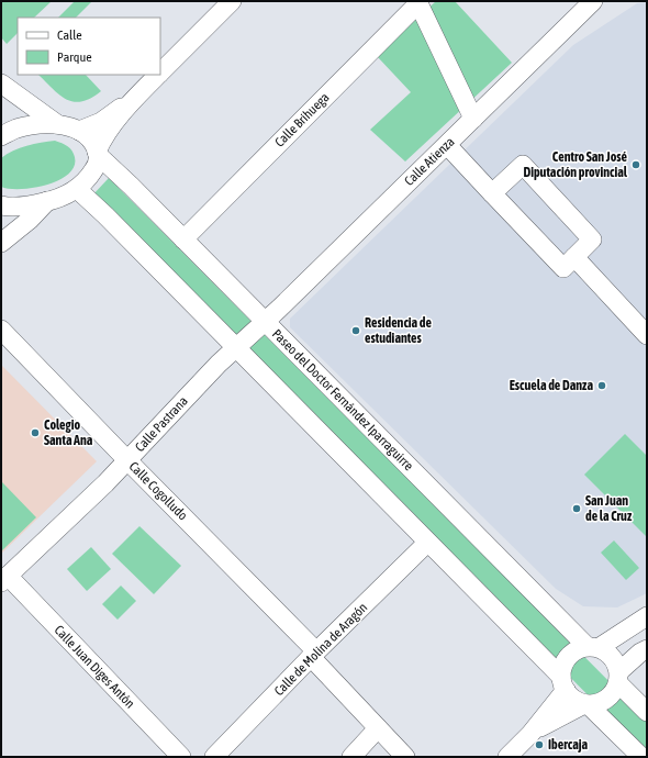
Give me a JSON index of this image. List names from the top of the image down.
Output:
{
  "streets": {
    "street": [
      "Calle Brihuega",
      "Calle Atienza",
      "Paseo del Doctor Fernández Iparraguirre",
      "Calle Pastrana",
      "Calle Cogolludo",
      "Calle de Molina de Aragón",
      "Calle Juan Diges Antón"
    ]
  },
  "crossings": [
    ["Calle Brihuega", "Paseo del Doctor Fernández Iparraguirre"],
    ["Calle Atienza", "Paseo del Doctor Fernández Iparraguirre"],
    ["Calle Atienza", "Calle Pastrana"],
    ["Paseo del Doctor Fernández Iparraguirre", "Calle Pastrana"],
    ["Calle Pastrana", "Calle Cogolludo"],
    ["Calle Pastrana", "Calle Juan Diges Antón"],
    ["Calle Cogolludo", "Calle de Molina de Aragón"]
  ],
  "places": [
    "Centro San José Diputación provincial",
    "Residencia de estudiantes",
    "Escuela de Danza",
    "Colegio Santa Ana",
    "San Juan de la Cruz",
    "Ibercaja"
  ],
  "legend": ["Calle", "Parque"]
}
